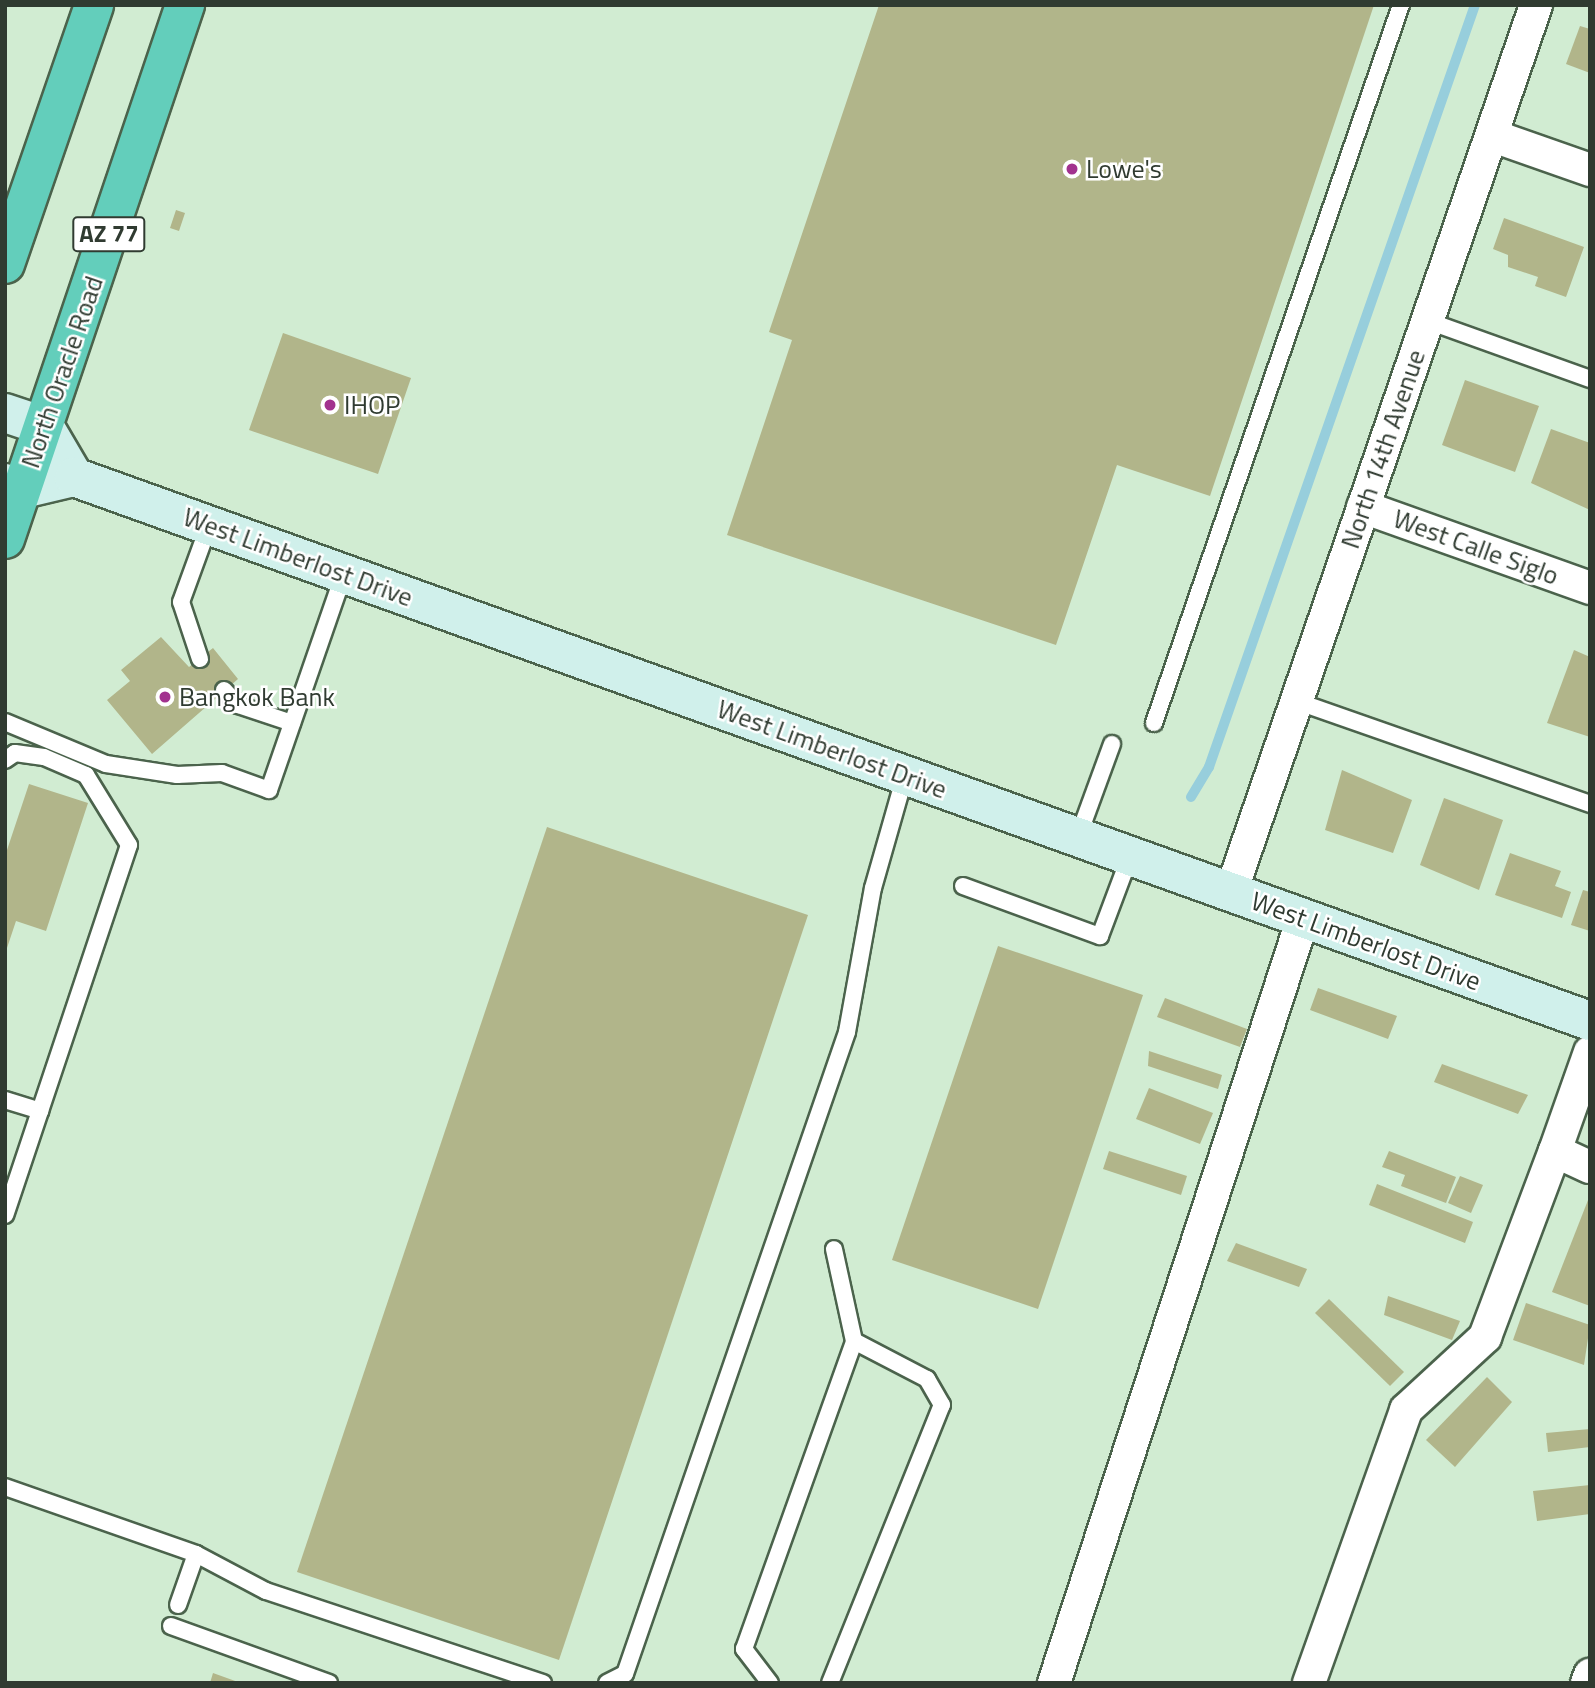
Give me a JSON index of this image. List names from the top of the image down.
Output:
{
  "streets": {
    "highway": ["AZ 77", "North Oracle Road"],
    "street": ["North 14th Avenue", "West Calle Siglo", "West Limberlost Drive"]
  },
  "crossings": [
    ["North 14th Avenue", "West Calle Siglo"],
    ["North 14th Avenue", "West Limberlost Drive"]
  ],
  "places": ["Lowe's", "IHOP", "Bangkok Bank"]
}
